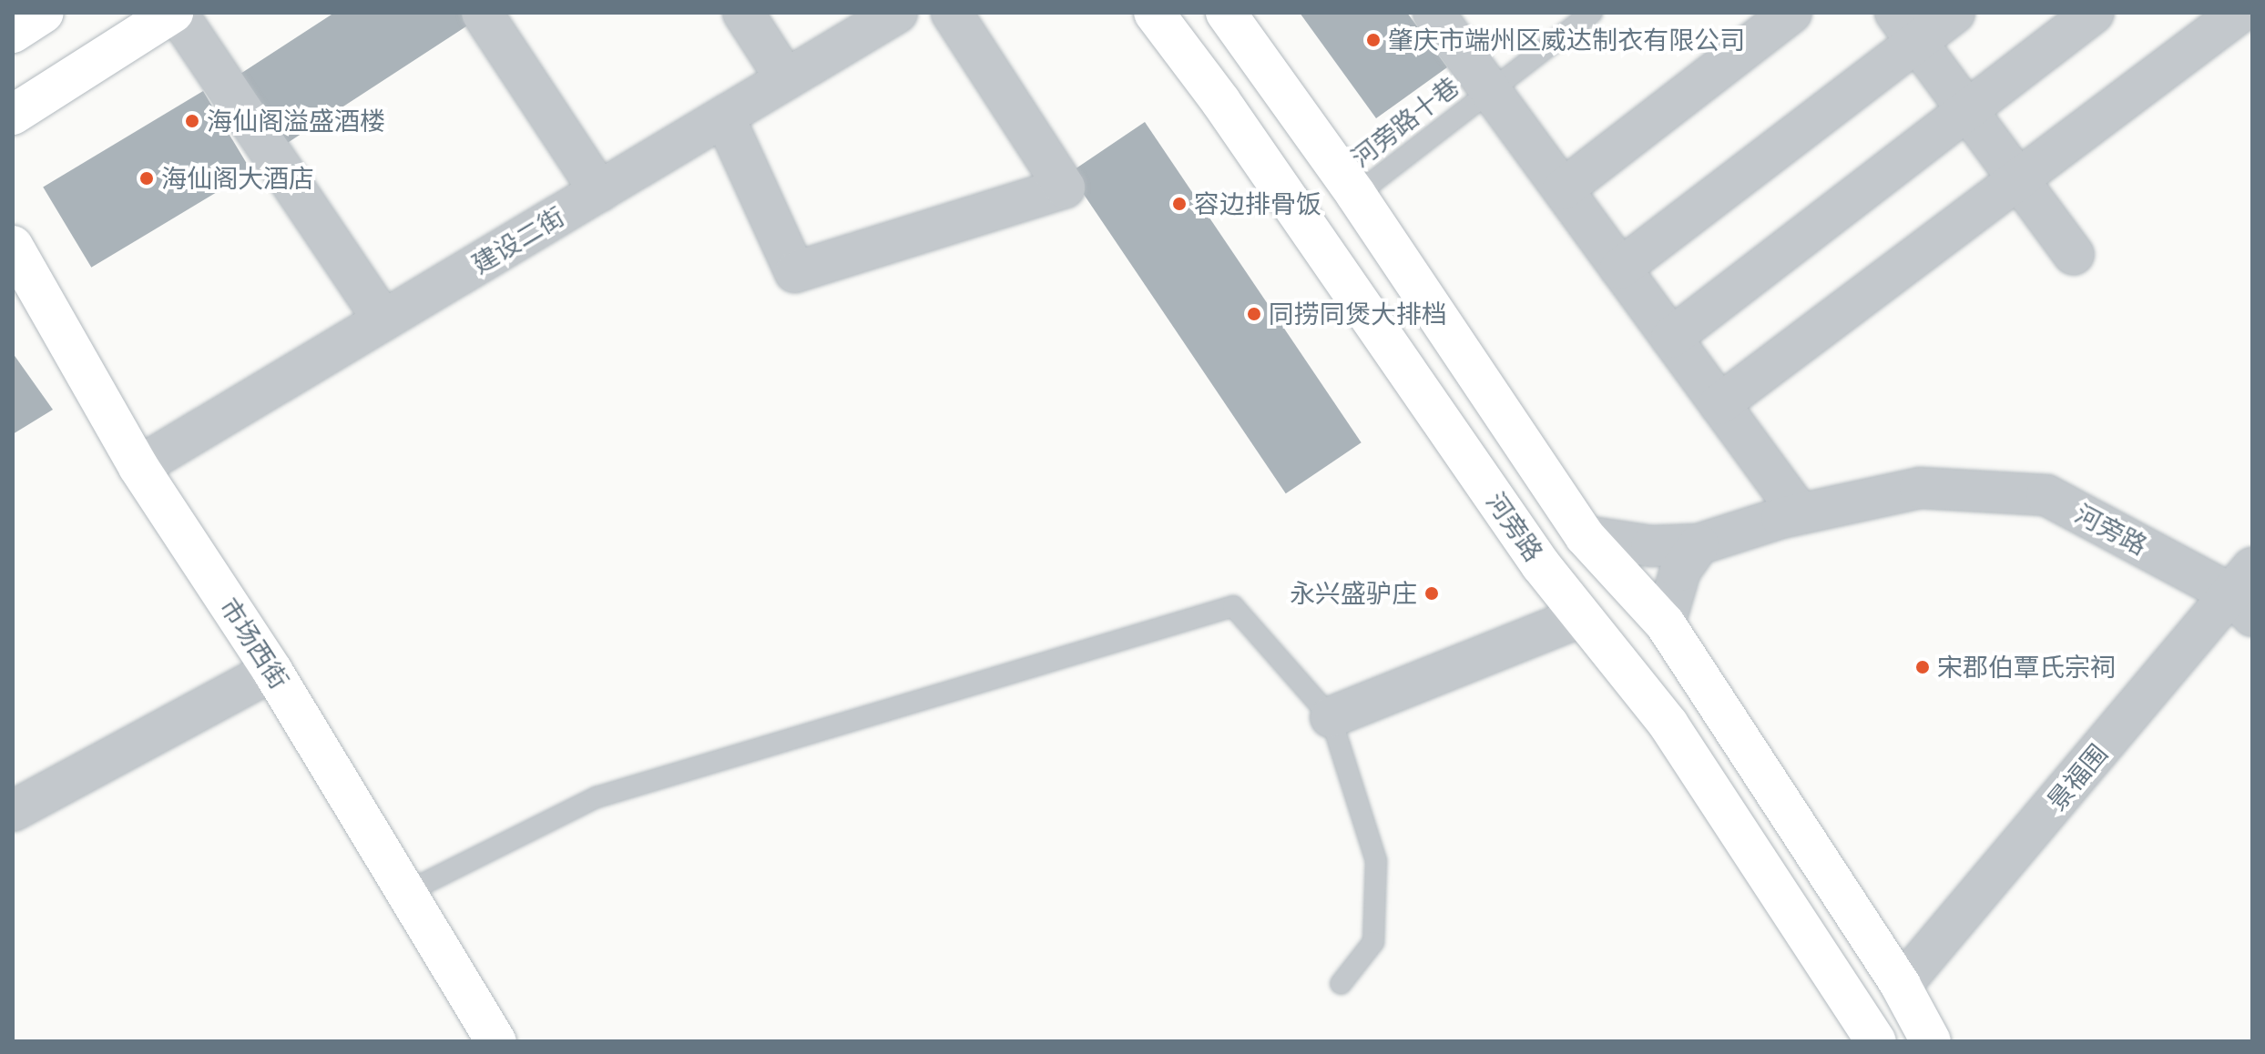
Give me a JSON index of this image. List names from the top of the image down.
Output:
{
  "streets": {
    "street": [
      "建设二街",
      "河旁路",
      "市场西街",
      "景福围"
    ],
    "lane": ["河旁路十巷"]
  },
  "crossings": [
    ["河旁路十巷", "河旁路"],
    ["建设二街", "市场西街"],
    ["河旁路", "景福围"]
  ],
  "places": [
    "肇庆市端州区威达制衣有限公司",
    "海仙阁溢盛酒楼",
    "海仙阁大酒店",
    "容边排骨饭",
    "同捞同煲大排档",
    "永兴盛驴庄",
    "宋郡伯覃氏宗祠"
  ]
}
